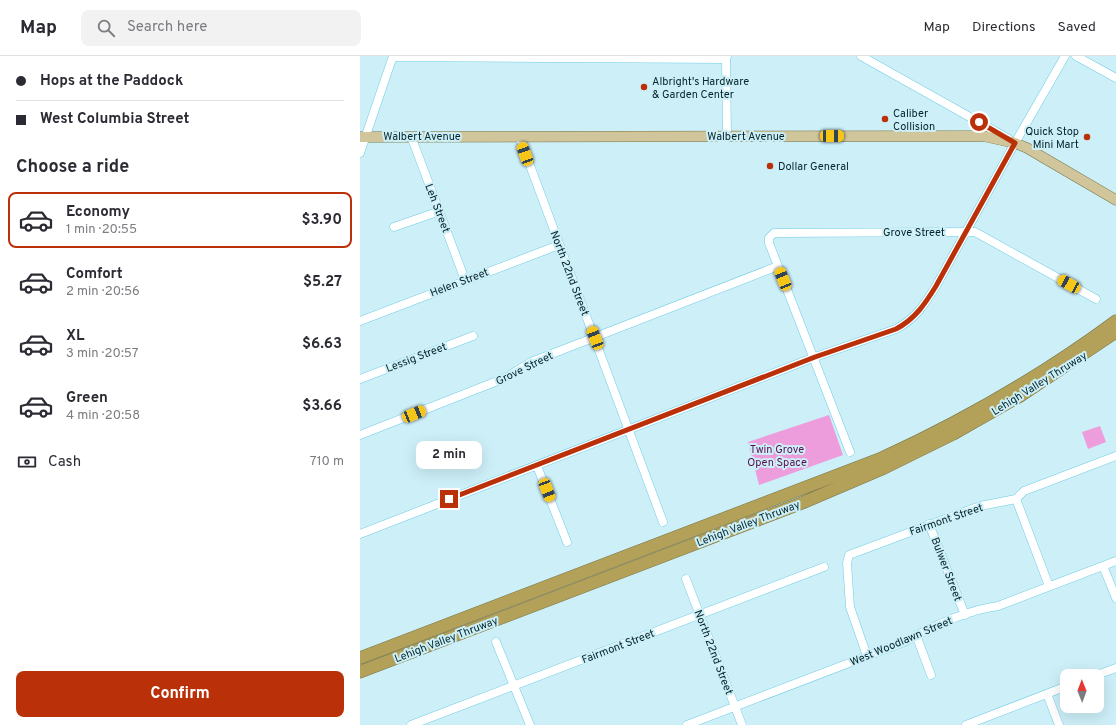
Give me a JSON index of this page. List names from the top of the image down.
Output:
{
  "streets": {
    "highway": ["Lehigh Valley Thruway"],
    "main road": ["Walbert Avenue"],
    "street": [
      "Leh Street",
      "Grove Street",
      "North 22nd Street",
      "Helen Street",
      "Lessig Street",
      "Fairmont Street",
      "Bulwer Street",
      "West Woodlawn Street"
    ]
  },
  "crossings": [
    ["Walbert Avenue", "Leh Street"],
    ["Walbert Avenue", "North 22nd Street"],
    ["Leh Street", "Helen Street"],
    ["Grove Street", "North 22nd Street"],
    ["North 22nd Street", "Helen Street"],
    ["North 22nd Street", "Fairmont Street"],
    ["North 22nd Street", "West Woodlawn Street"],
    ["Fairmont Street", "Bulwer Street"],
    ["Fairmont Street", "West Woodlawn Street"],
    ["Bulwer Street", "West Woodlawn Street"]
  ],
  "parks": ["Twin Grove Open Space"],
  "places": [
    "Albright's Hardware & Garden Center",
    "Caliber Collision",
    "Quick Stop Mini Mart",
    "Dollar General"
  ],
  "north": "top",
  "page": {
    "header": "Map",
    "search": "Search here",
    "nav": ["Map", "Directions", "Saved"],
    "banner": ["Hops at the Paddock", "West Columbia Street"],
    "heading": "Choose a ride",
    "list": [
      {
        "name": "Economy",
        "note": "1 min · 20:55",
        "value": "$3.90"
      },
      {
        "name": "Comfort",
        "note": "2 min · 20:56",
        "value": "$5.27"
      },
      {
        "name": "XL",
        "note": "3 min · 20:57",
        "value": "$6.63"
      },
      {
        "name": "Green",
        "note": "4 min · 20:58",
        "value": "$3.66"
      }
    ],
    "pay": ["Cash", "710 m"],
    "bubble": "2 min",
    "buttons": "Confirm"
  }
}
